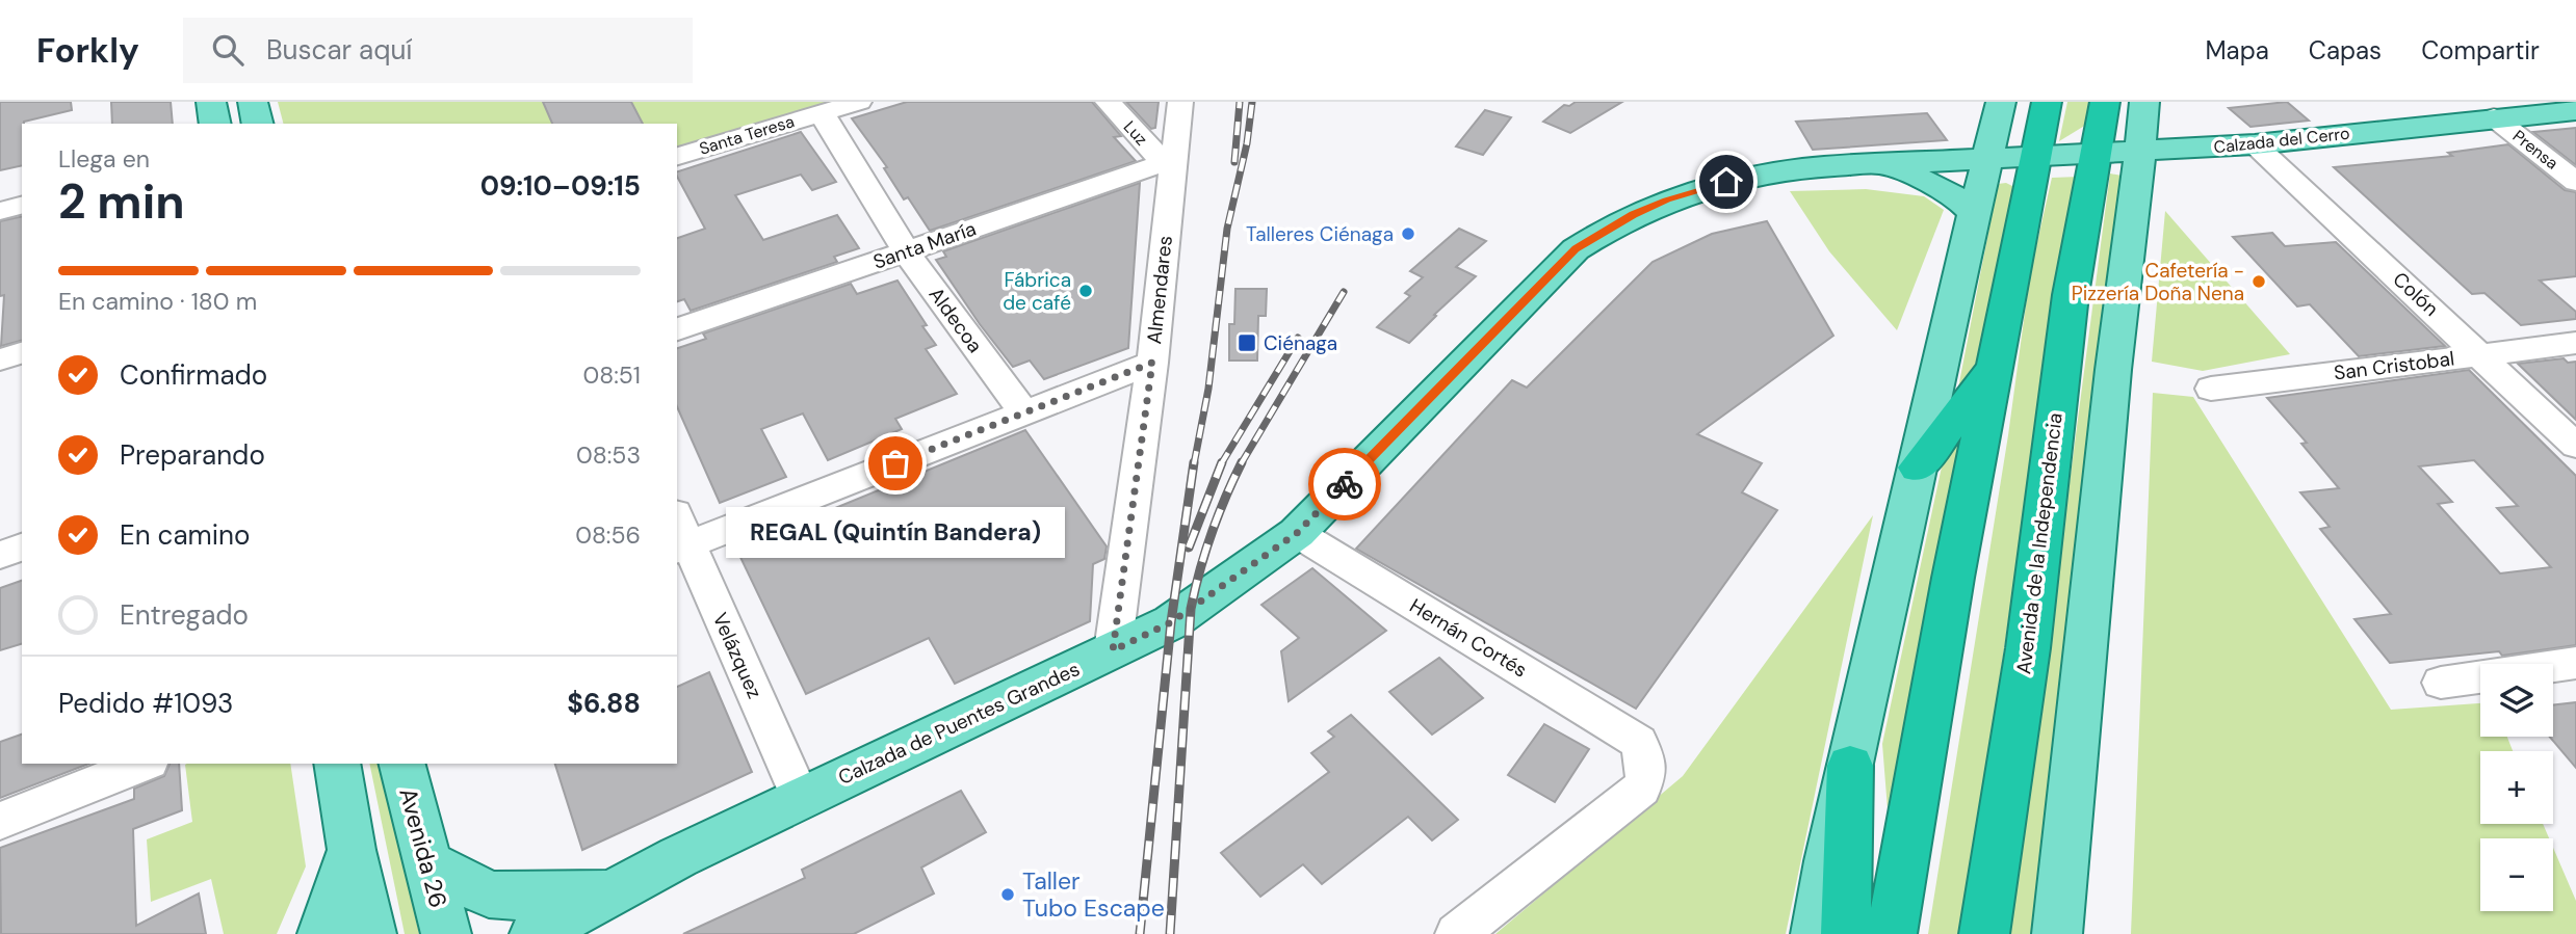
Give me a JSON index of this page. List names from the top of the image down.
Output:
{
  "streets": {
    "highway": ["Avenida de la Independencia"],
    "main road": ["Calzada del Cerro", "Calzada de Puentes Grandes", "Avenida 26"],
    "street": [
      "Luz",
      "Santa Teresa",
      "Prensa",
      "Santa María",
      "Almendares",
      "Colón",
      "Aldecoa",
      "San Cristobal",
      "Hernán Cortés",
      "Velázquez"
    ]
  },
  "crossings": [
    ["Luz", "Santa María"],
    ["Luz", "Almendares"],
    ["Santa Teresa", "Aldecoa"],
    ["Calzada del Cerro", "Prensa"],
    ["Calzada del Cerro", "Colón"],
    ["Calzada del Cerro", "Avenida de la Independencia"],
    ["Calzada del Cerro", "Calzada de Puentes Grandes"],
    ["Santa María", "Almendares"],
    ["Santa María", "Aldecoa"],
    ["Almendares", "Calzada de Puentes Grandes"],
    ["Colón", "San Cristobal"],
    ["Hernán Cortés", "Calzada de Puentes Grandes"],
    ["Velázquez", "Calzada de Puentes Grandes"]
  ],
  "places": {
    "other": [
      "Talleres Ciénaga",
      "Cafetería - Pizzería Doña Nena",
      "Fábrica de café",
      "REGAL (Quintín Bandera)",
      "Taller Tubo Escape"
    ],
    "transit": ["Ciénaga"]
  },
  "page": {
    "header": "Forkly",
    "search": "Buscar aquí",
    "nav": ["Mapa", "Capas", "Compartir"],
    "heading": ["2 min", "Llega en", "09:10–09:15"],
    "panel": ["Pedido #1093", "$6.88"],
    "bar": "En camino · 180 m",
    "list": [
      ["Confirmado", "08:51"],
      ["Preparando", "08:53"],
      ["En camino", "08:56"],
      "Entregado"
    ],
    "bubble": "REGAL (Quintín Bandera)",
    "map_buttons": ["+", "−"]
  }
}
